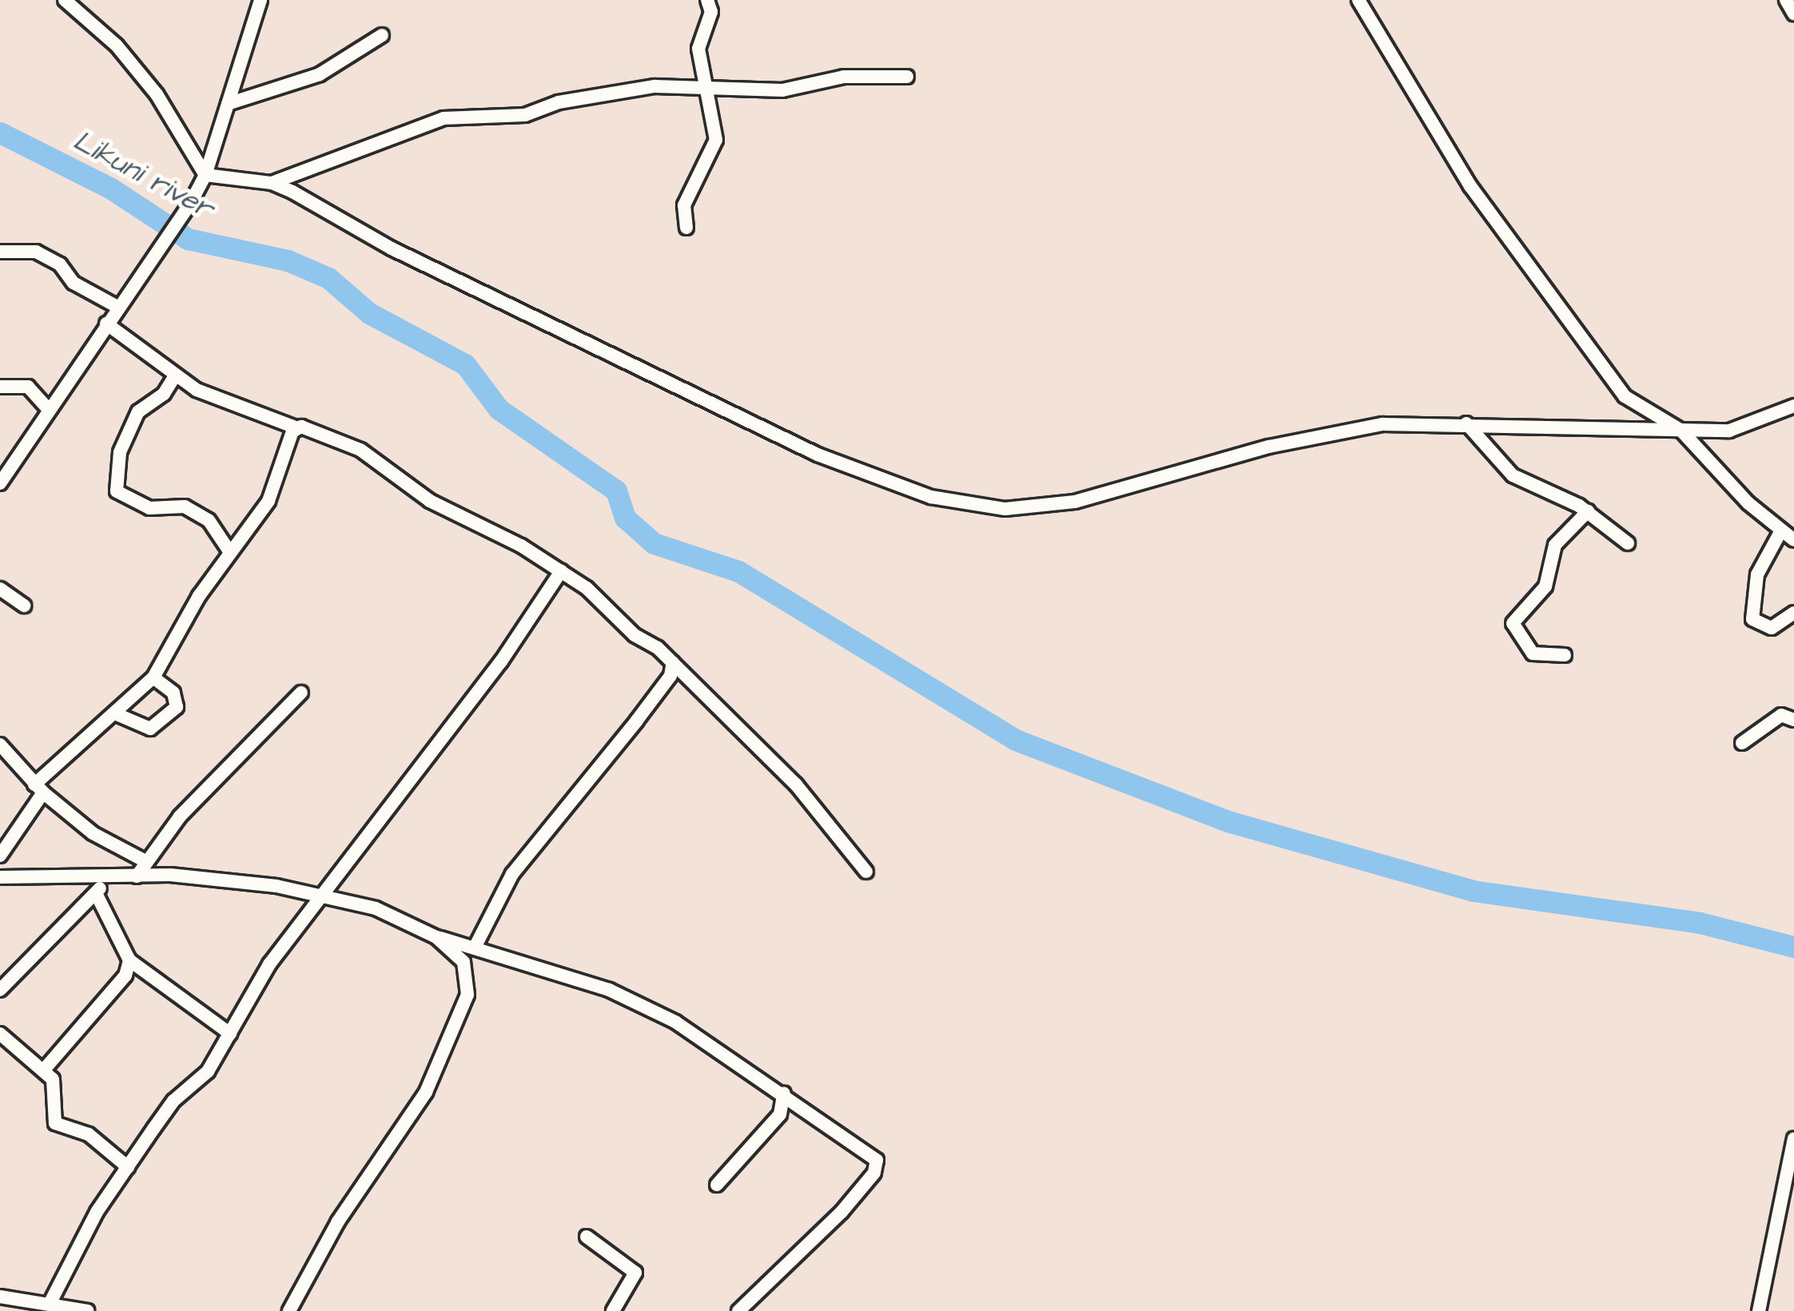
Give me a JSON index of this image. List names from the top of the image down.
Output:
{
  "water": ["Likuni river"]
}
